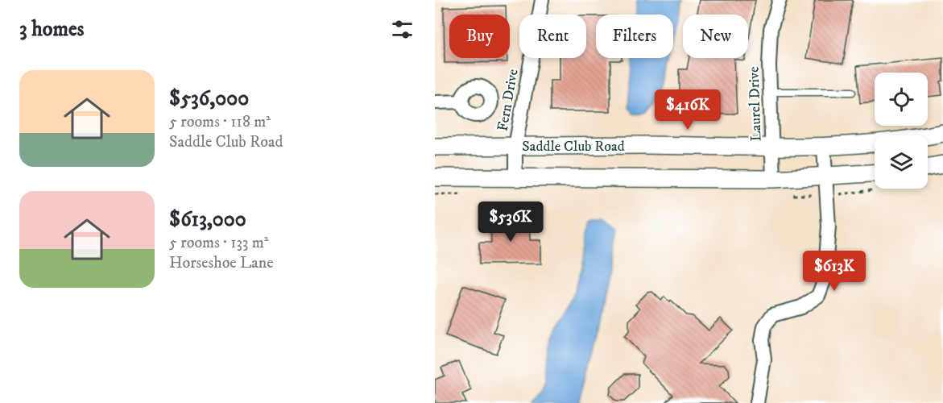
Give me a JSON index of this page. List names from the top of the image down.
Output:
{
  "streets": {
    "street": ["Fern Drive", "Laurel Drive", "Saddle Club Road"]
  },
  "crossings": [
    ["Fern Drive", "Saddle Club Road"],
    ["Laurel Drive", "Saddle Club Road"]
  ],
  "page": {
    "heading": "3 homes",
    "chip": [
      "Buy",
      "Rent",
      "Filters",
      "New"
    ],
    "list": [
      {
        "name": "$536,000",
        "note": "5 rooms · 118 m² · Saddle Club Road"
      },
      {
        "name": "$613,000",
        "note": "5 rooms · 133 m² · Horseshoe Lane"
      }
    ],
    "price": ["$416K", "$536K", "$613K"]
  }
}
